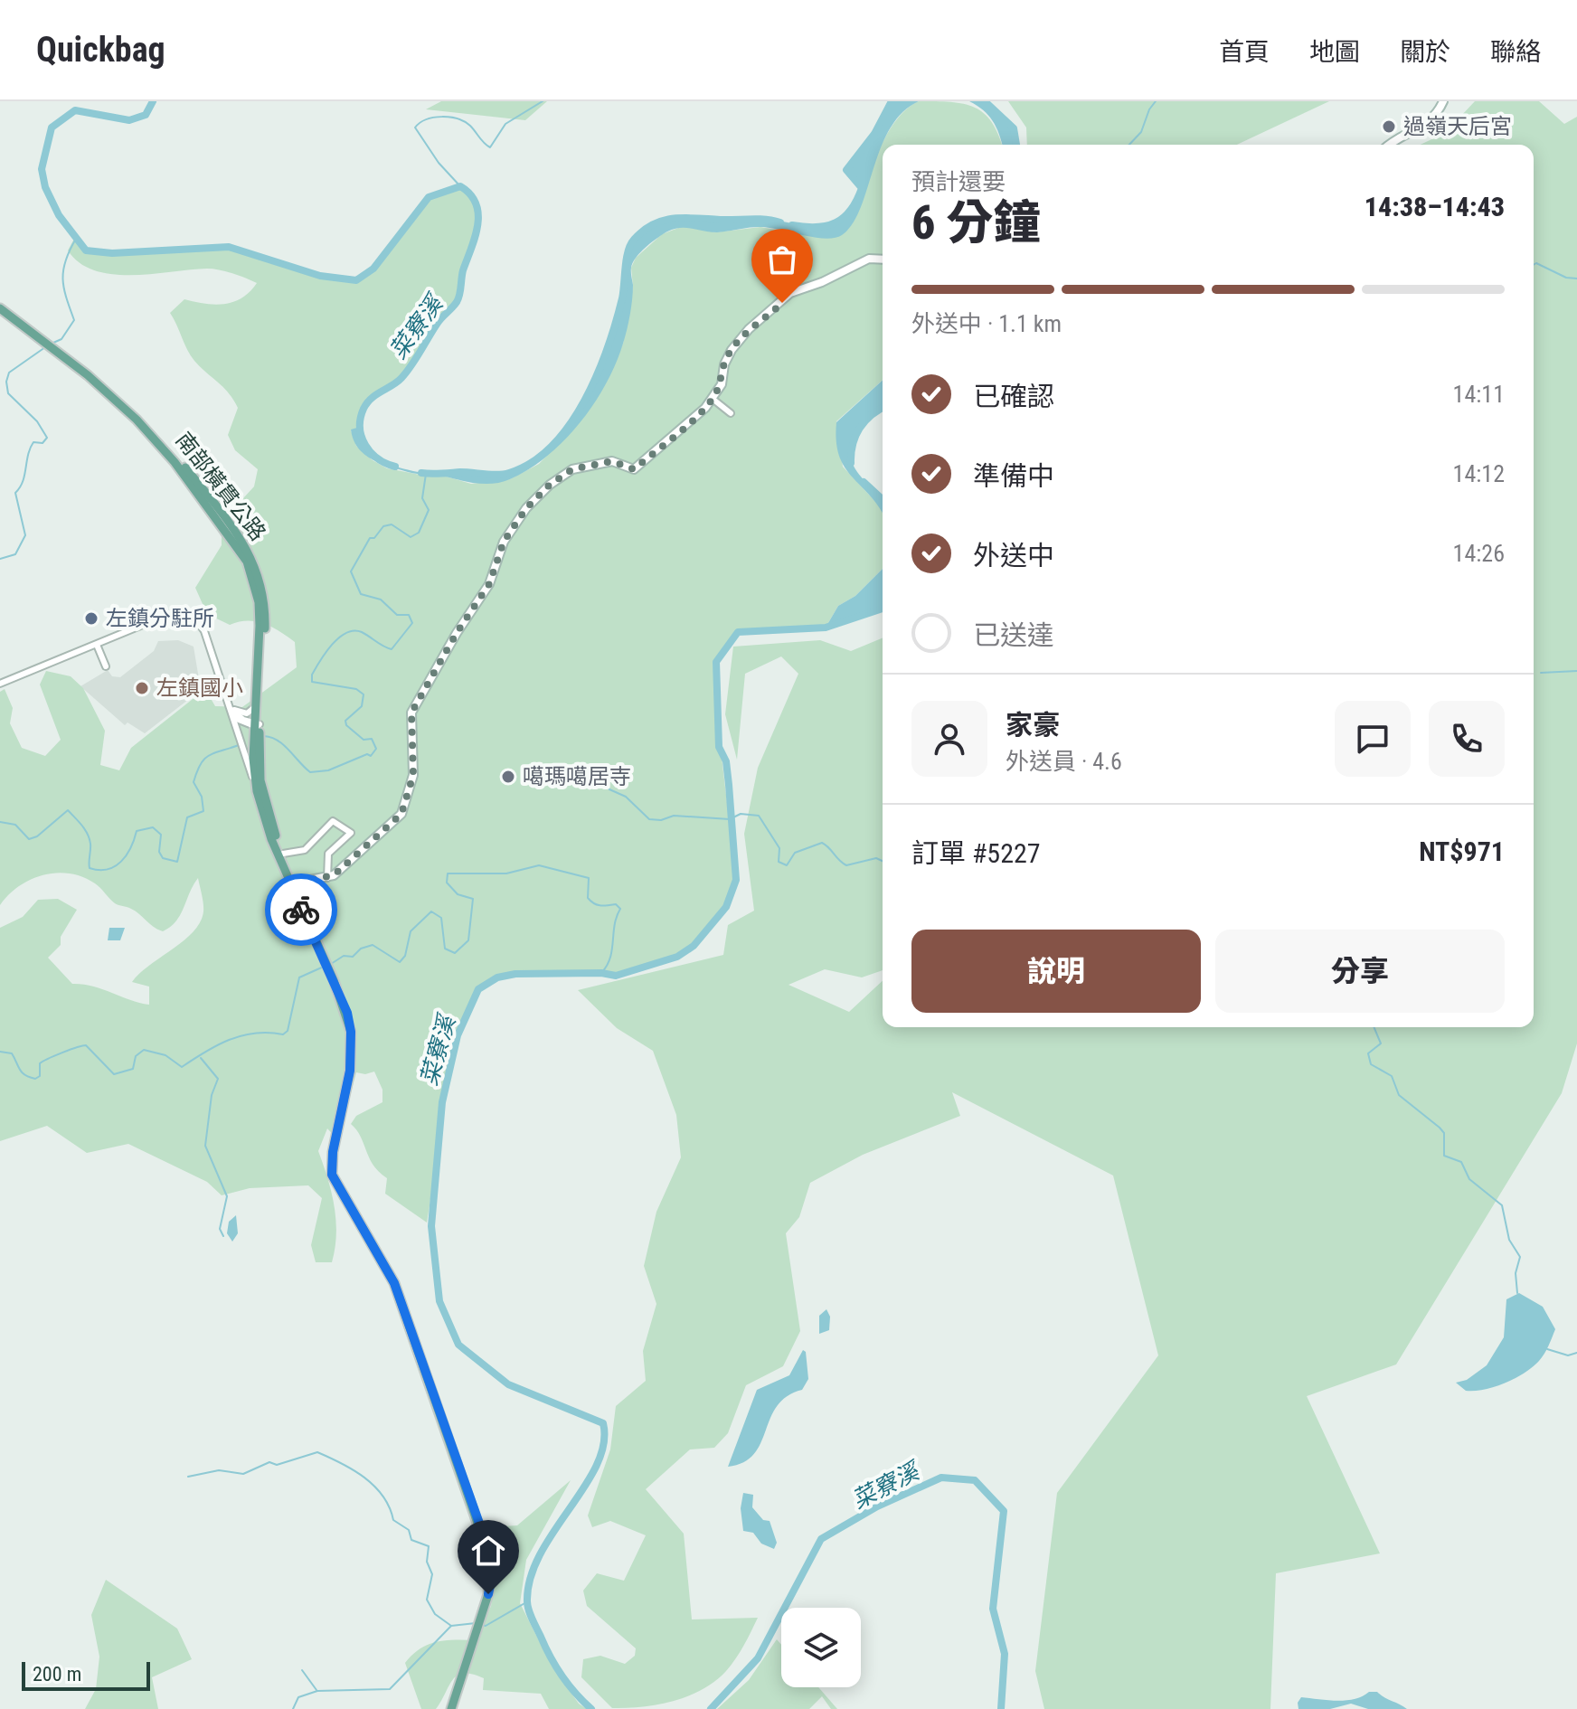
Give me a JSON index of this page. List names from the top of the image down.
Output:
{
  "streets": {
    "main road": ["南部橫貫公路"]
  },
  "water": ["菜竂溪"],
  "places": [
    "過嶺天后宮",
    "左鎮分駐所",
    "左鎮國小",
    "噶瑪噶居寺"
  ],
  "scale_bar": "200 m",
  "page": {
    "header": "Quickbag",
    "nav": [
      "首頁",
      "地圖",
      "關於",
      "聯絡"
    ],
    "heading": ["6 分鐘", "預計還要", "14:38–14:43"],
    "panel": [
      "家豪",
      "外送員 · 4.6",
      "訂單 #5227",
      "NT$971"
    ],
    "bar": "外送中 · 1.1 km",
    "list": [
      ["已確認", "14:11"],
      ["準備中", "14:12"],
      ["外送中", "14:26"],
      "已送達"
    ],
    "buttons": ["說明", "分享"],
    "scale": "200 m"
  }
}
